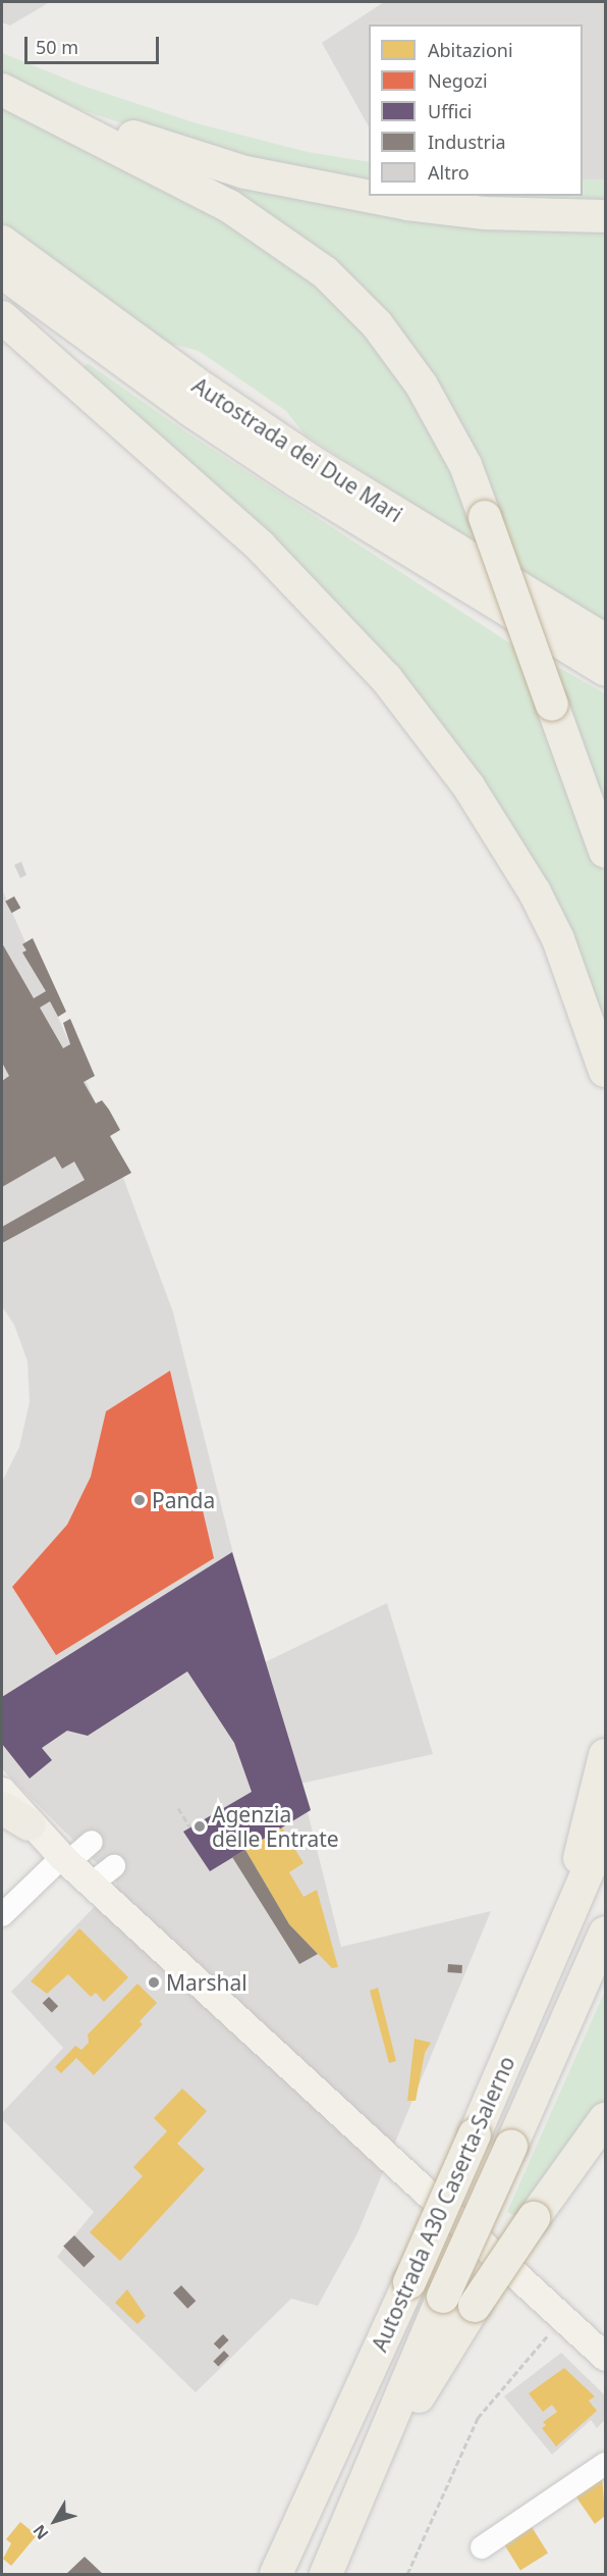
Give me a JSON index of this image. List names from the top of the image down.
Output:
{
  "streets": {
    "highway": ["Autostrada dei Due Mari", "Autostrada A30 Caserta-Salerno"]
  },
  "places": ["Panda", "Agenzia delle Entrate", "Marshal"],
  "legend": [
    "Abitazioni",
    "Negozi",
    "Uffici",
    "Industria",
    "Altro"
  ],
  "scale_bar": "50 m",
  "north": "bottom left"
}
